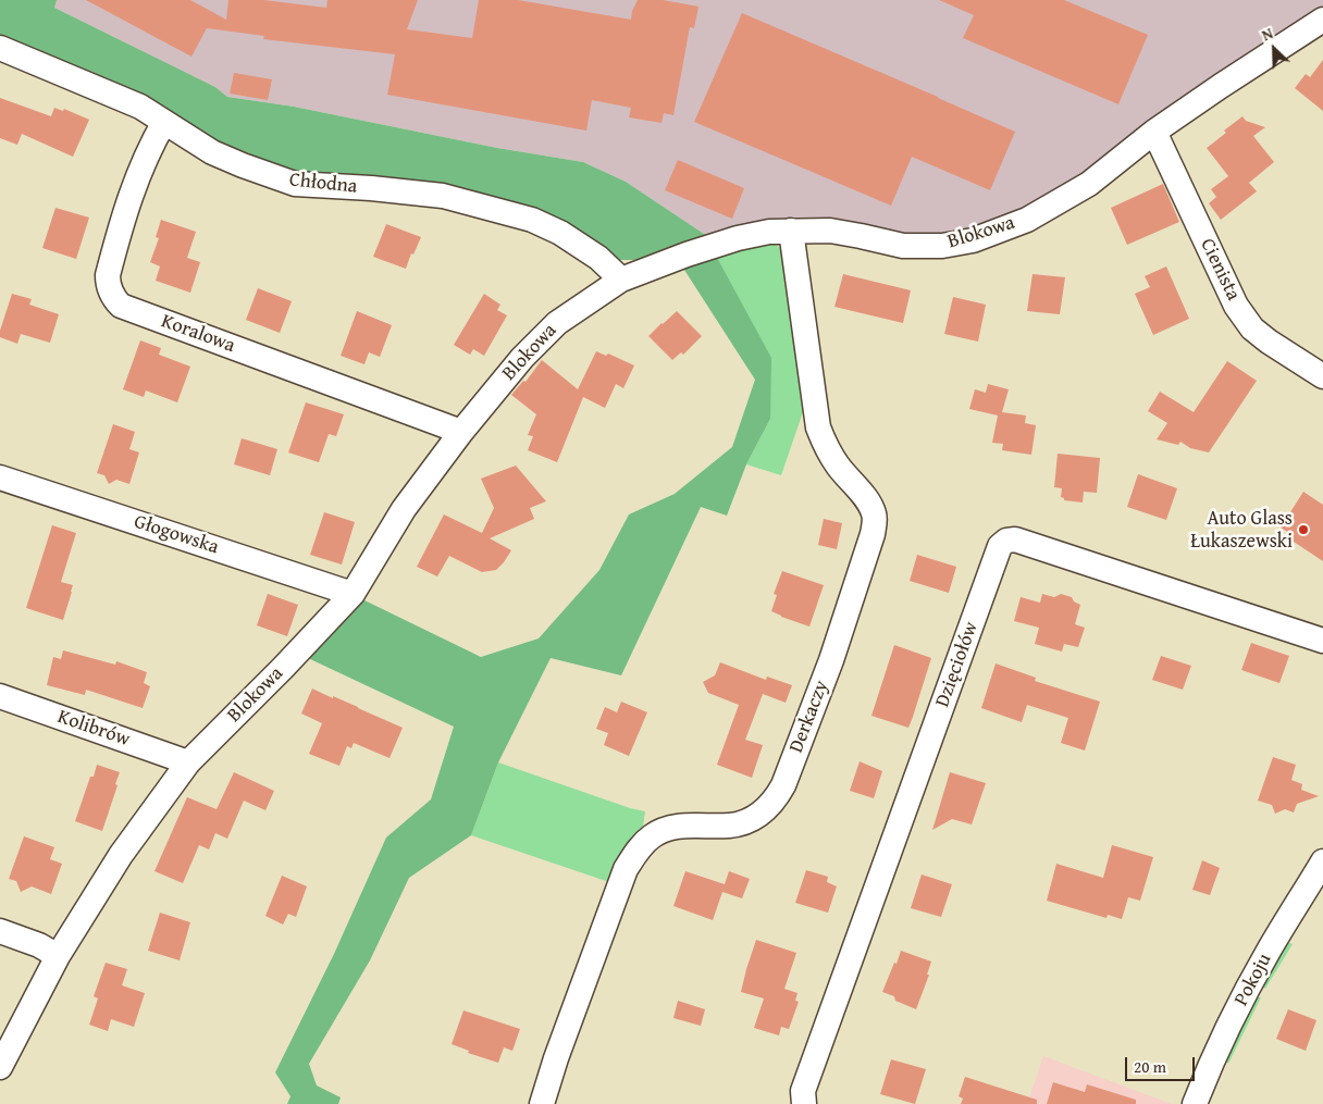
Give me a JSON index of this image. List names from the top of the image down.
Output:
{
  "streets": {
    "street": [
      "Chłodna",
      "Blokowa",
      "Cienista",
      "Koralowa",
      "Głogowska",
      "Dzięciołów",
      "Derkaczy",
      "Kolibrów",
      "Pokoju"
    ]
  },
  "crossings": [
    ["Chłodna", "Blokowa"],
    ["Chłodna", "Koralowa"],
    ["Blokowa", "Cienista"],
    ["Blokowa", "Koralowa"],
    ["Blokowa", "Głogowska"],
    ["Blokowa", "Derkaczy"],
    ["Blokowa", "Kolibrów"]
  ],
  "places": ["Auto Glass Łukaszewski"],
  "scale_bar": "20 m",
  "north": "top left"
}
